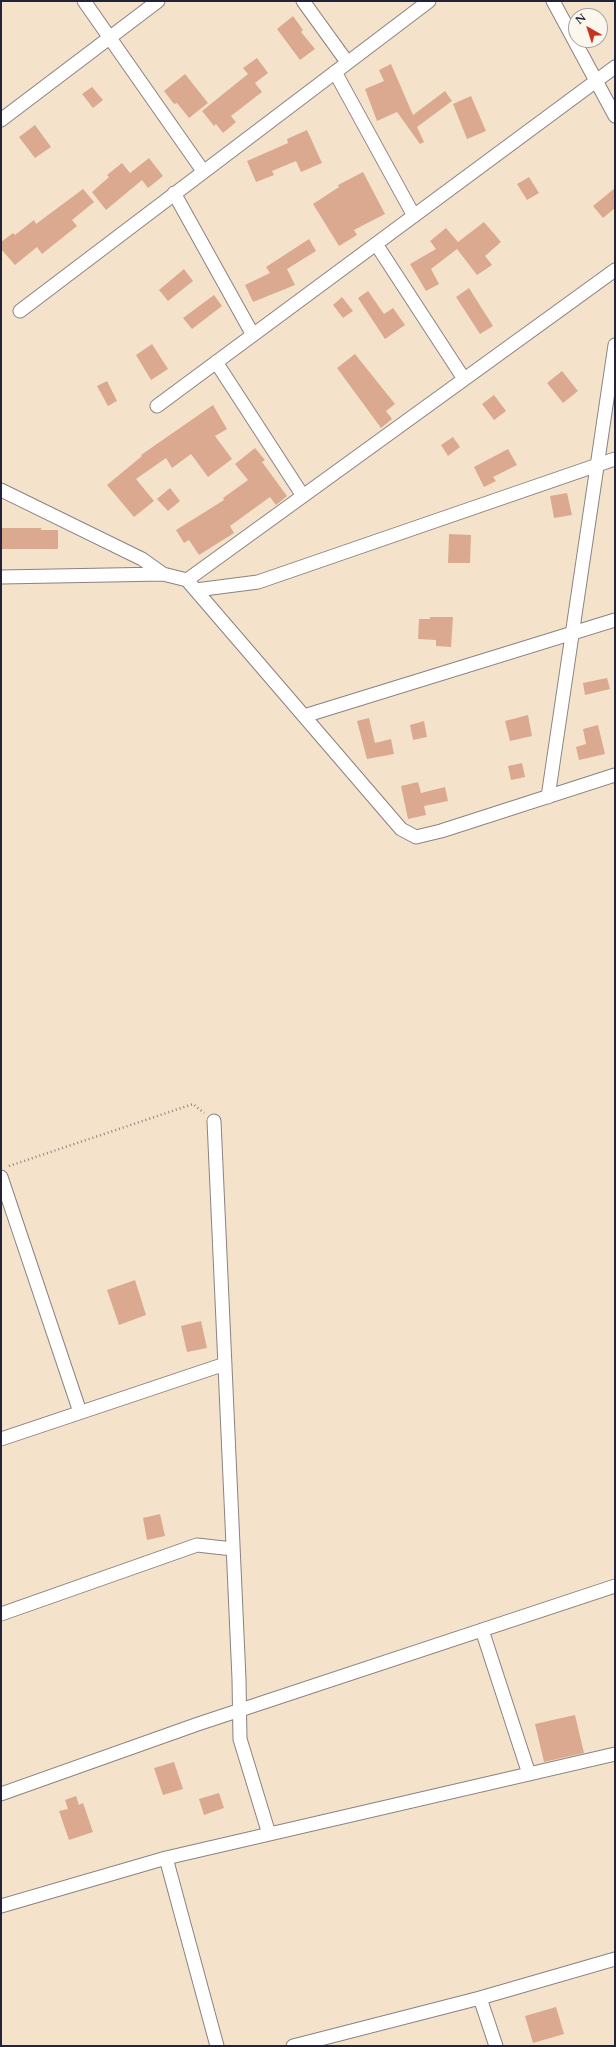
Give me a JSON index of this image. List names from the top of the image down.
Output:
{
  "north": "top left"
}
